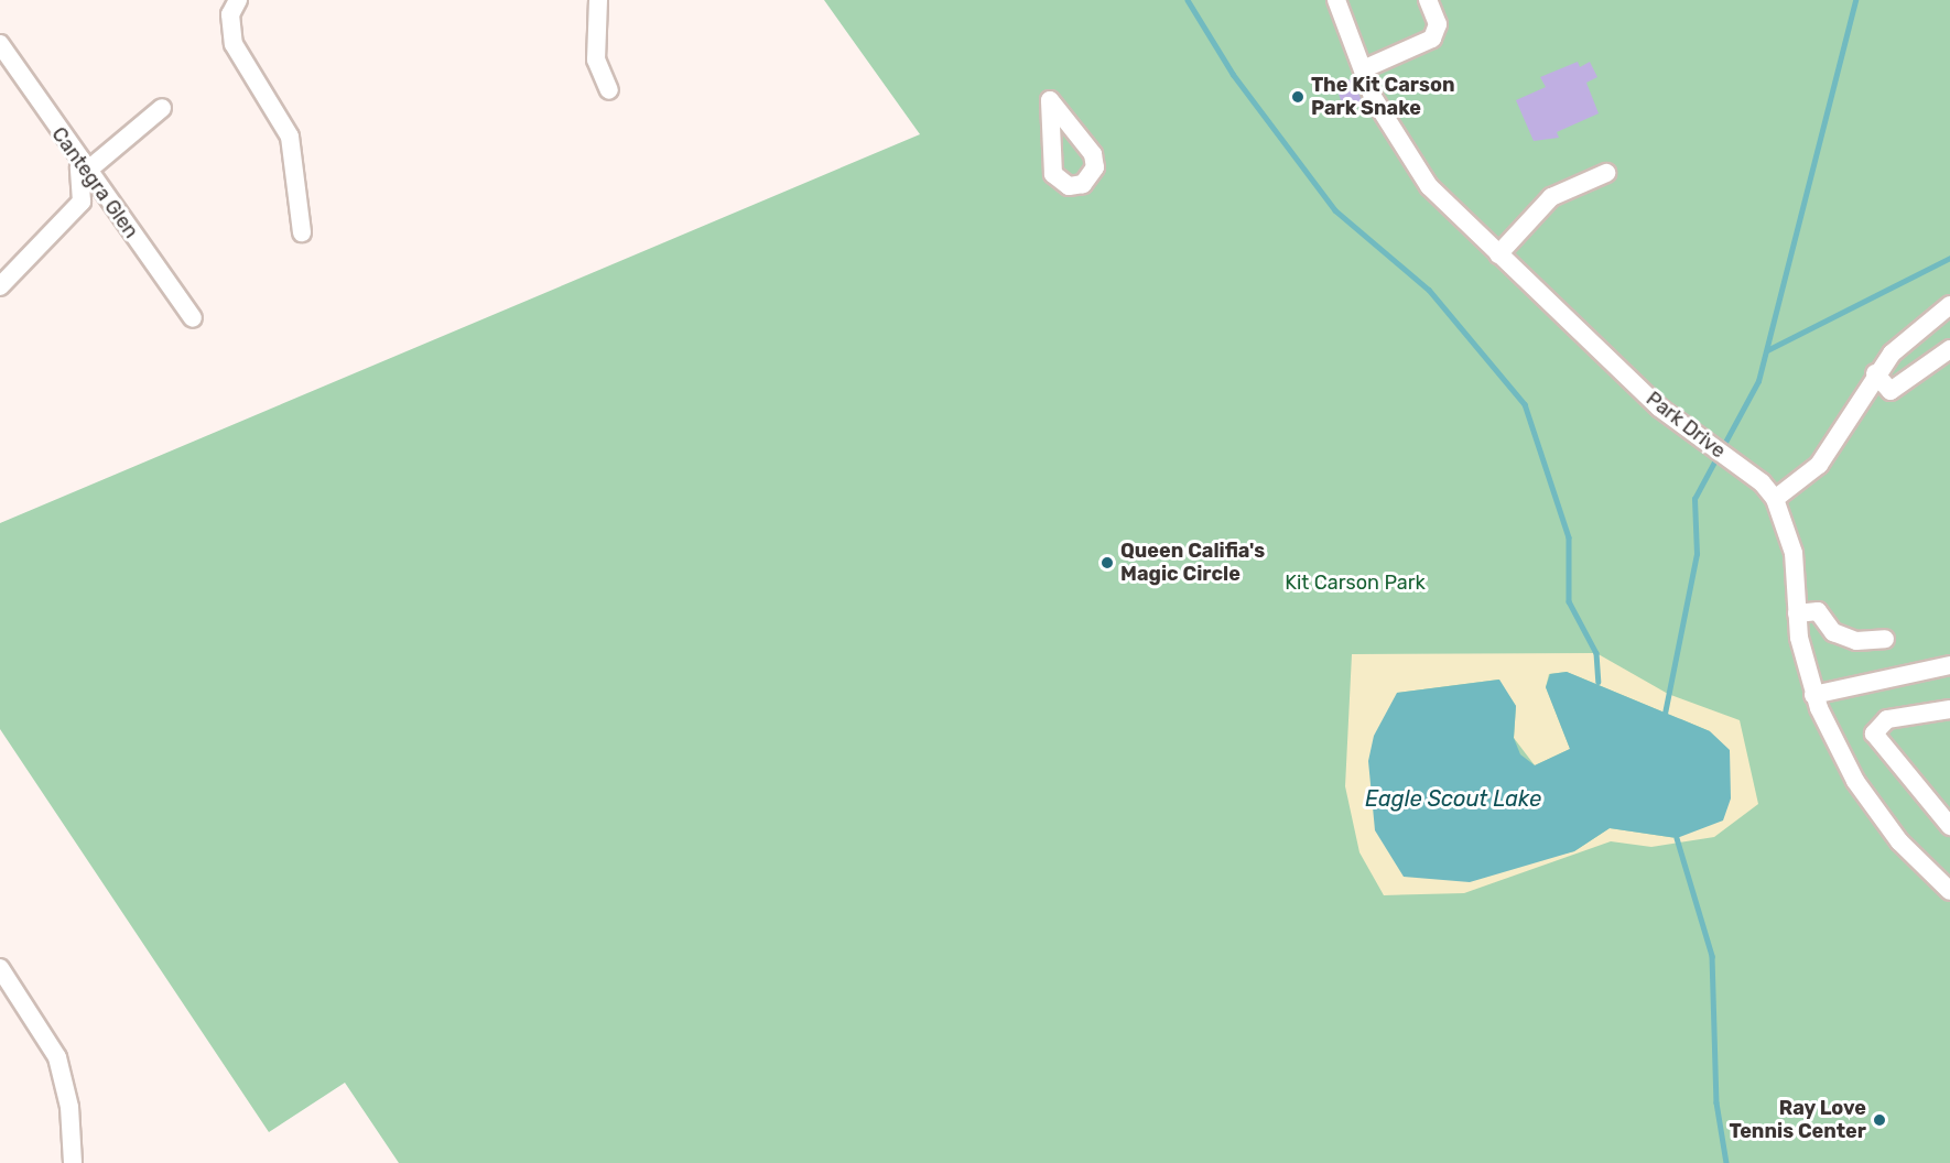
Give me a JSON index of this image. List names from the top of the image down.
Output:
{
  "streets": {
    "street": ["Cantegra Glen", "Park Drive"]
  },
  "water": ["Eagle Scout Lake"],
  "parks": ["Kit Carson Park"],
  "places": ["The Kit Carson Park Snake", "Queen Califia's Magic Circle", "Ray Love Tennis Center"]
}
